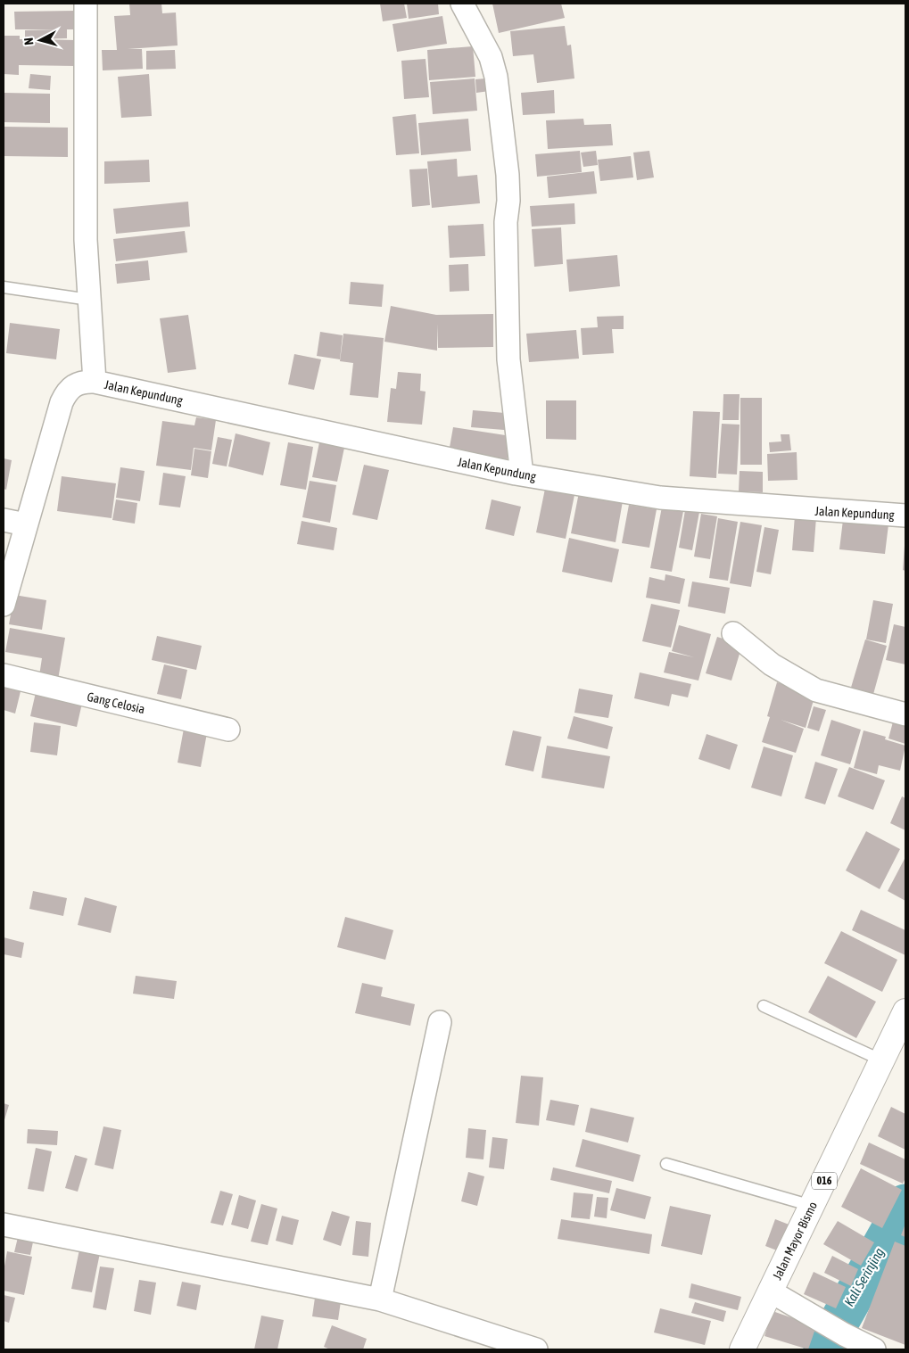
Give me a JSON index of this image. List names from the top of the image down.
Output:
{
  "streets": {
    "main road": ["016", "Jalan Mayor Bismo"],
    "street": ["Jalan Kepundung", "Gang Celosia"]
  },
  "water": ["Kali Serinjing"],
  "north": "left"
}
